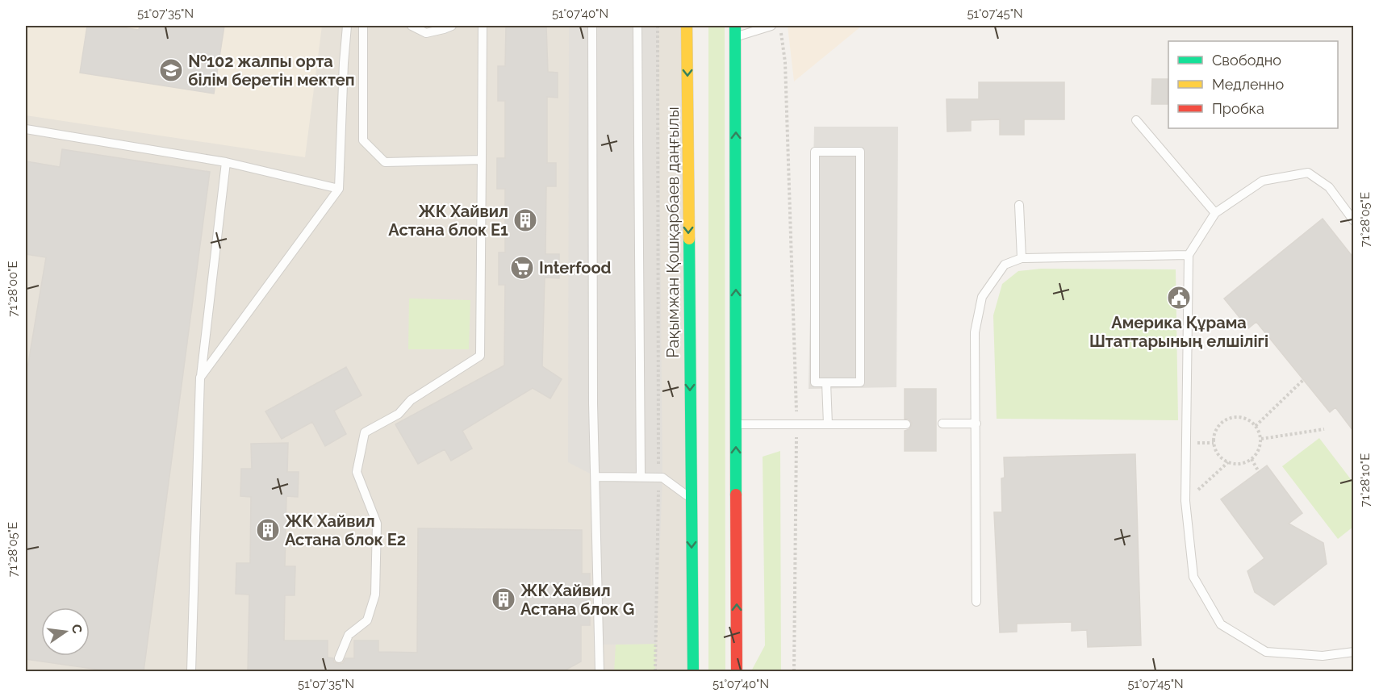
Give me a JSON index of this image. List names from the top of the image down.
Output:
{
  "streets": {
    "main road": ["Рақымжан Қошқарбаев даңғылы"]
  },
  "places": {
    "school or university": ["№102 жалпы орта білім беретін мектеп"],
    "building": ["ЖК Хайвил Астана блок E1", "ЖК Хайвил Астана блок E2", "ЖК Хайвил Астана блок G"],
    "supermarket": ["Interfood"],
    "public building": ["Америка Құрама Штаттарының елшілігі"]
  },
  "legend": ["Свободно", "Медленно", "Пробка"],
  "north": "right",
  "coordinates": [
    "51°07'35\"N",
    "51°07'40\"N",
    "51°07'45\"N",
    "71°28'05\"E",
    "71°28'00\"E",
    "71°28'10\"E"
  ]
}
